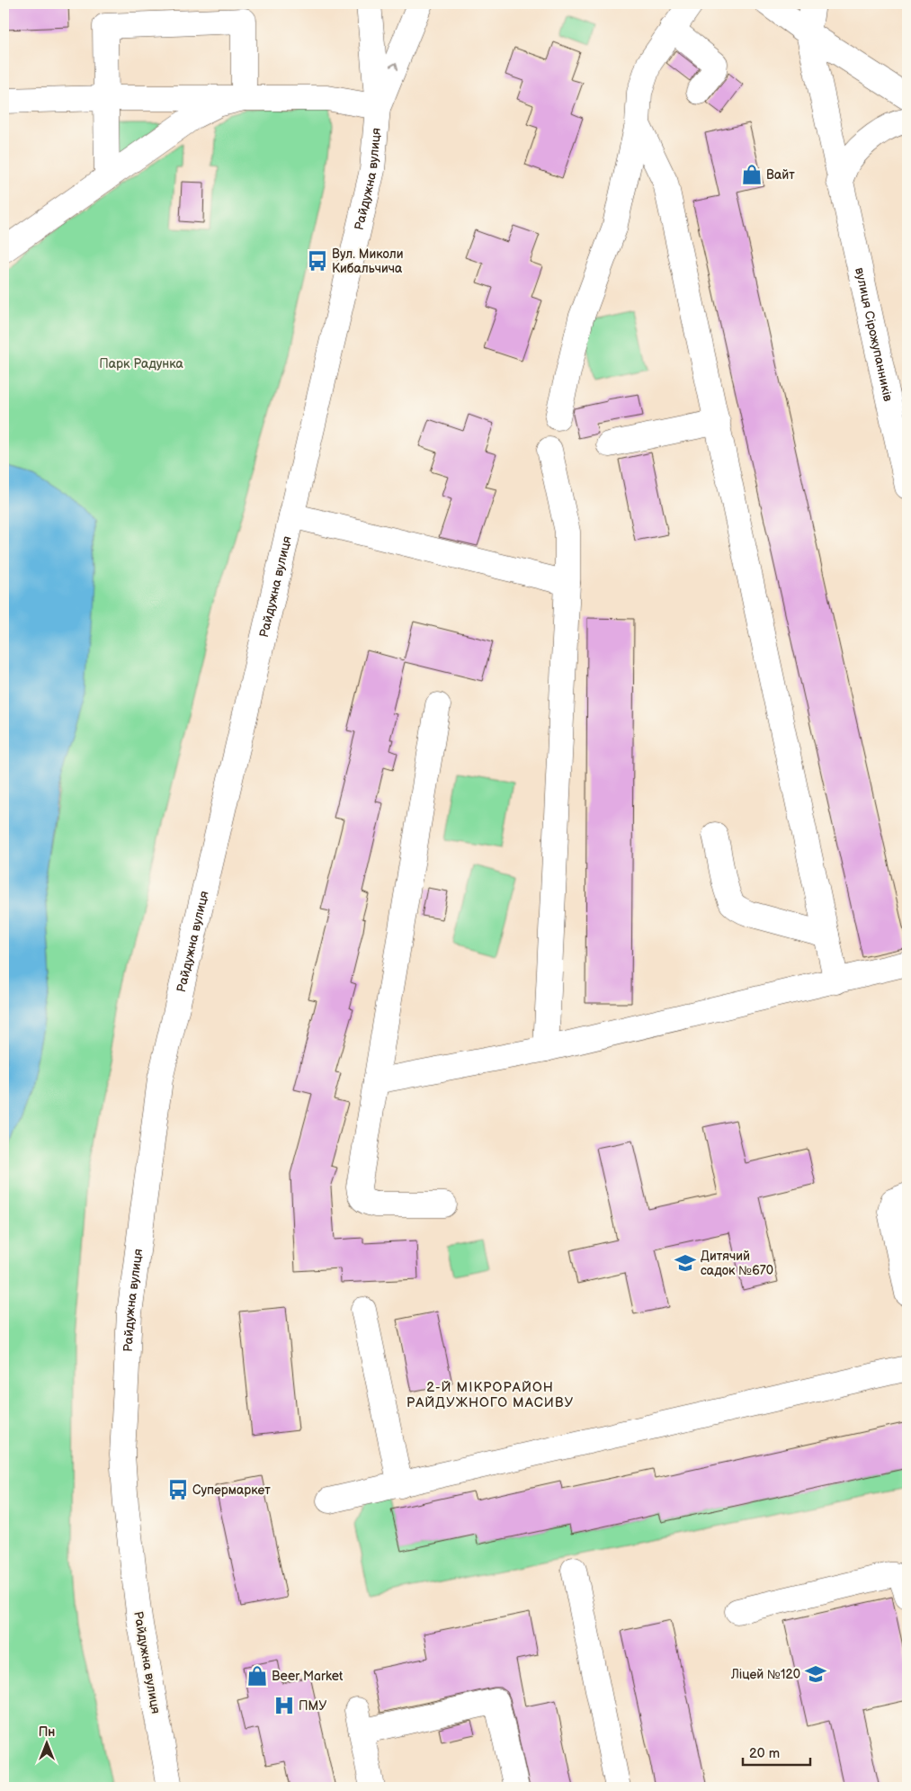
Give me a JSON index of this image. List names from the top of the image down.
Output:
{
  "streets": {
    "street": ["Райдужна вулиця", "вулиця Сірожупанників"]
  },
  "districts": ["2-Й МІКРОРАЙОН РАЙДУЖНОГО МАСИВУ"],
  "parks": ["Парк Радунка"],
  "places": {
    "shop": ["Вайт", "Beer Market"],
    "bus stop": ["Вул. Миколи Кибальчича", "Супермаркет"],
    "school or university": ["Дитячий садок №670", "Ліцей №120"],
    "hospital": ["ПМУ"]
  },
  "scale_bar": "20 m",
  "north": "top"
}
